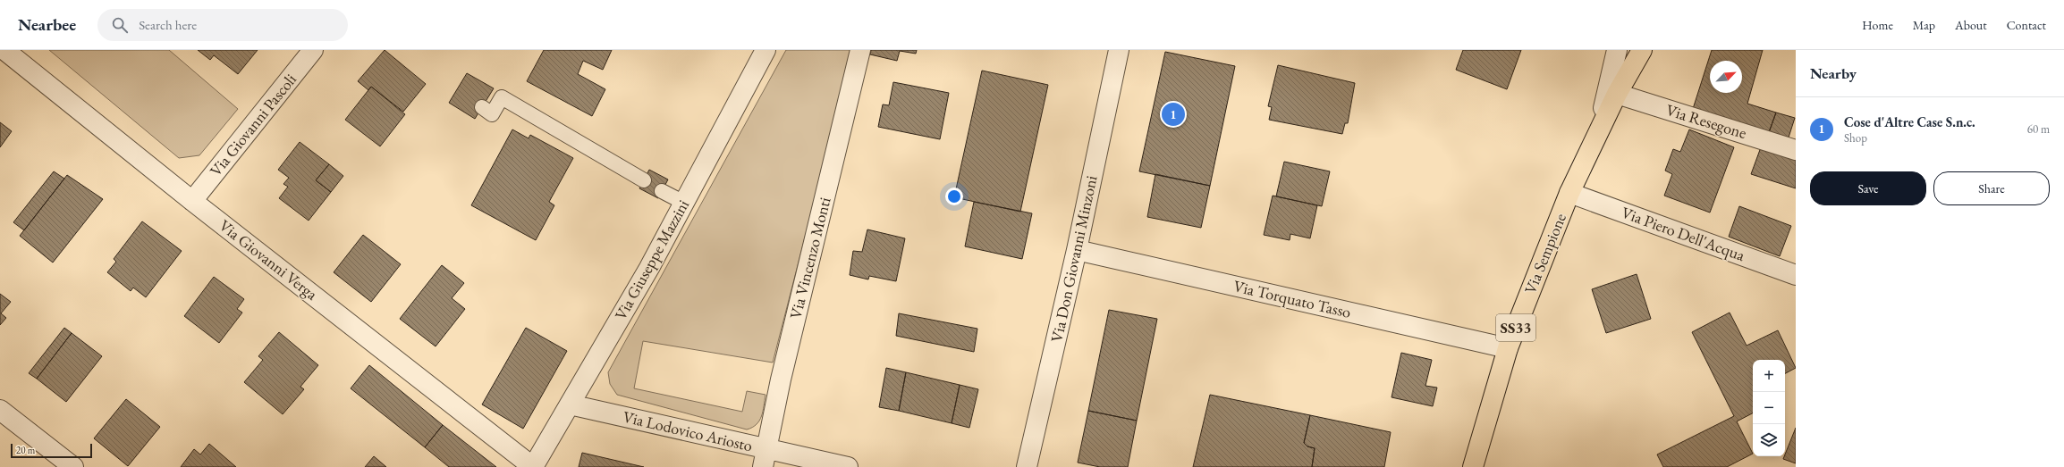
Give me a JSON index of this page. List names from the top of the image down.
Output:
{
  "streets": {
    "main road": ["Via Sempione", "SS33"],
    "street": [
      "Via Resegone",
      "Via Giovanni Pascoli",
      "Via Piero Dell'Acqua",
      "Via Vincenzo Monti",
      "Via Don Giovanni Minzoni",
      "Via Giovanni Verga",
      "Via Giuseppe Mazzini",
      "Via Torquato Tasso",
      "Via Lodovico Ariosto"
    ]
  },
  "crossings": [
    ["Via Resegone", "Via Sempione"],
    ["Via Giovanni Pascoli", "Via Giovanni Verga"],
    ["Via Piero Dell'Acqua", "Via Sempione"],
    ["Via Sempione", "Via Torquato Tasso"],
    ["Via Vincenzo Monti", "Via Lodovico Ariosto"],
    ["Via Don Giovanni Minzoni", "Via Torquato Tasso"],
    ["Via Giovanni Verga", "Via Giuseppe Mazzini"],
    ["Via Giuseppe Mazzini", "Via Lodovico Ariosto"]
  ],
  "scale_bar": "20 m",
  "north": "top right",
  "page": {
    "header": "Nearbee",
    "search": "Search here",
    "nav": [
      "Home",
      "Map",
      "About",
      "Contact"
    ],
    "heading": "Nearby",
    "list": [
      {
        "mark": "1",
        "name": "Cose d'Altre Case S.n.c.",
        "note": "Shop",
        "value": "60 m"
      }
    ],
    "pins": "1",
    "buttons": ["Save", "Share"],
    "map_buttons": ["+", "−"],
    "scale": "20 m"
  }
}
